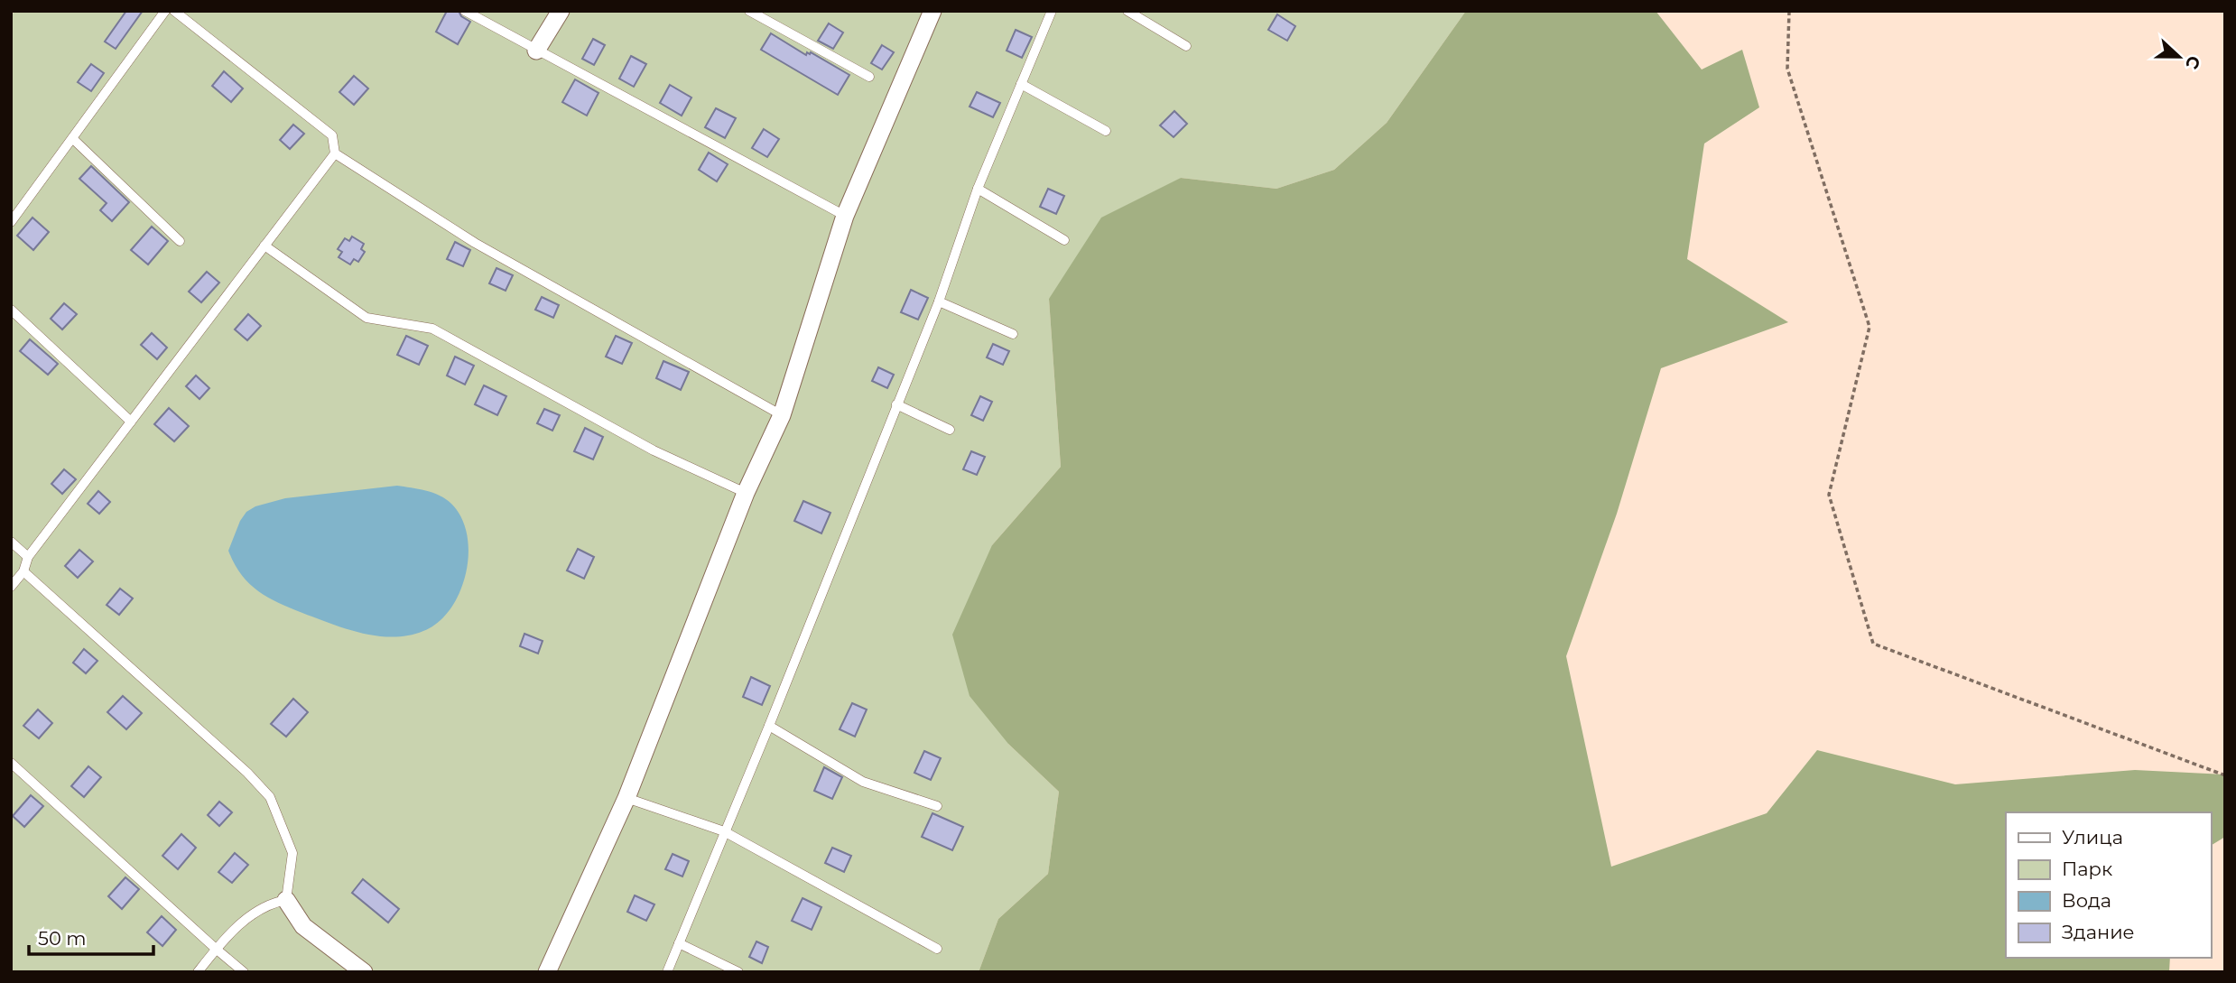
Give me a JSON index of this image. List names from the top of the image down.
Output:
{
  "legend": [
    "Улица",
    "Парк",
    "Вода",
    "Здание"
  ],
  "scale_bar": "50 m",
  "north": "right"
}
